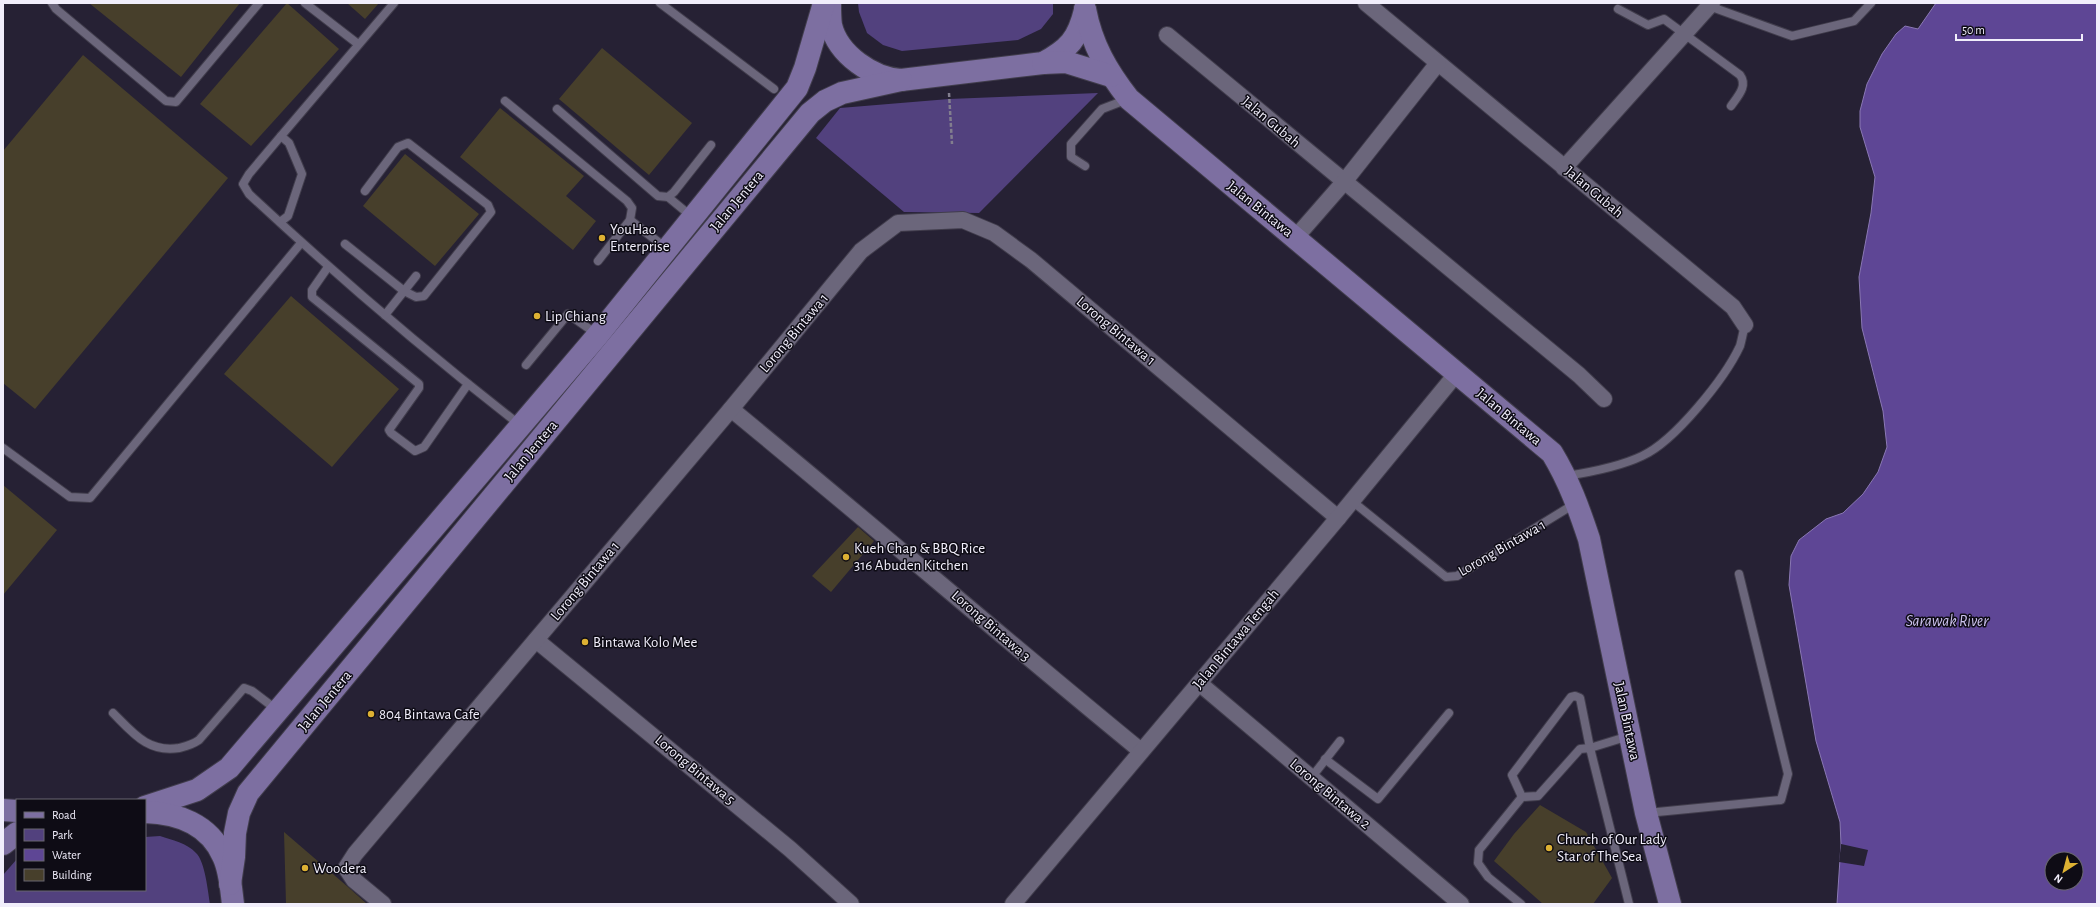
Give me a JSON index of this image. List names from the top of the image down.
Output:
{
  "streets": {
    "street": [
      "Jalan Gubah",
      "Jalan Jentera",
      "Jalan Bintawa",
      "Lorong Bintawa 1",
      "Lorong Bintawa 3",
      "Jalan Bintawa Tengah",
      "Lorong Bintawa 5",
      "Lorong Bintawa 2"
    ]
  },
  "crossings": [
    ["Jalan Bintawa", "Lorong Bintawa 1"],
    ["Jalan Bintawa", "Jalan Bintawa Tengah"],
    ["Lorong Bintawa 1", "Lorong Bintawa 3"],
    ["Lorong Bintawa 1", "Jalan Bintawa Tengah"],
    ["Lorong Bintawa 1", "Lorong Bintawa 5"],
    ["Lorong Bintawa 3", "Jalan Bintawa Tengah"],
    ["Jalan Bintawa Tengah", "Lorong Bintawa 2"]
  ],
  "water": ["Sarawak River"],
  "places": [
    "YouHao Enterprise",
    "Lip Chiang",
    "Kueh Chap & BBQ Rice 316 Abuden Kitchen",
    "Bintawa Kolo Mee",
    "804 Bintawa Cafe",
    "Church of Our Lady Star of The Sea",
    "Woodera"
  ],
  "legend": [
    "Road",
    "Park",
    "Water",
    "Building"
  ],
  "scale_bar": "50 m",
  "north": "bottom left"
}
